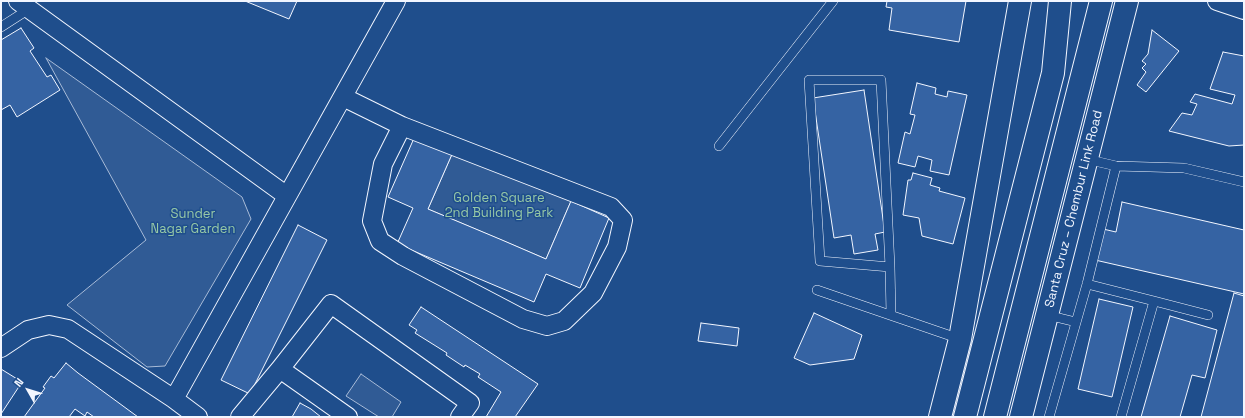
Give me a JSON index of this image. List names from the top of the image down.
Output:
{
  "streets": {
    "highway": ["Santa Cruz – Chembur Link Road"]
  },
  "parks": ["Golden Square 2nd Building Park", "Sunder Nagar Garden"],
  "north": "top left"
}
